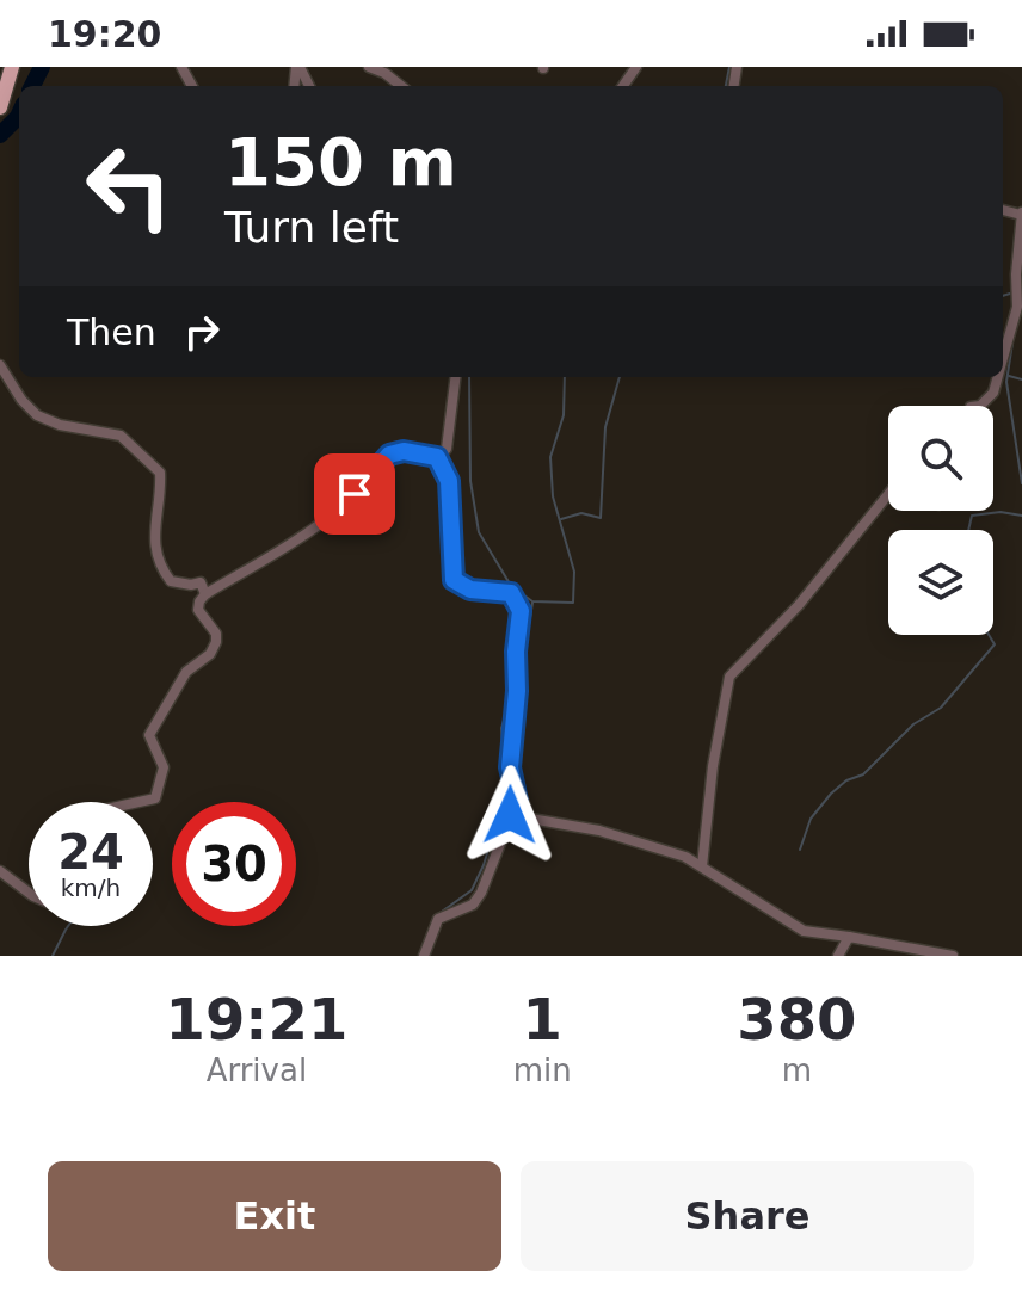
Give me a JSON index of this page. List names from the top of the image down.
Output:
{
  "page": {
    "status": "19:20",
    "turn": ["150 m", "Turn left"],
    "then": "Then",
    "speed": "24 km/h",
    "limit": "30",
    "eta": [
      "19:21",
      "Arrival",
      "1",
      "min",
      "380",
      "m"
    ],
    "buttons": ["Exit", "Share"]
  }
}
